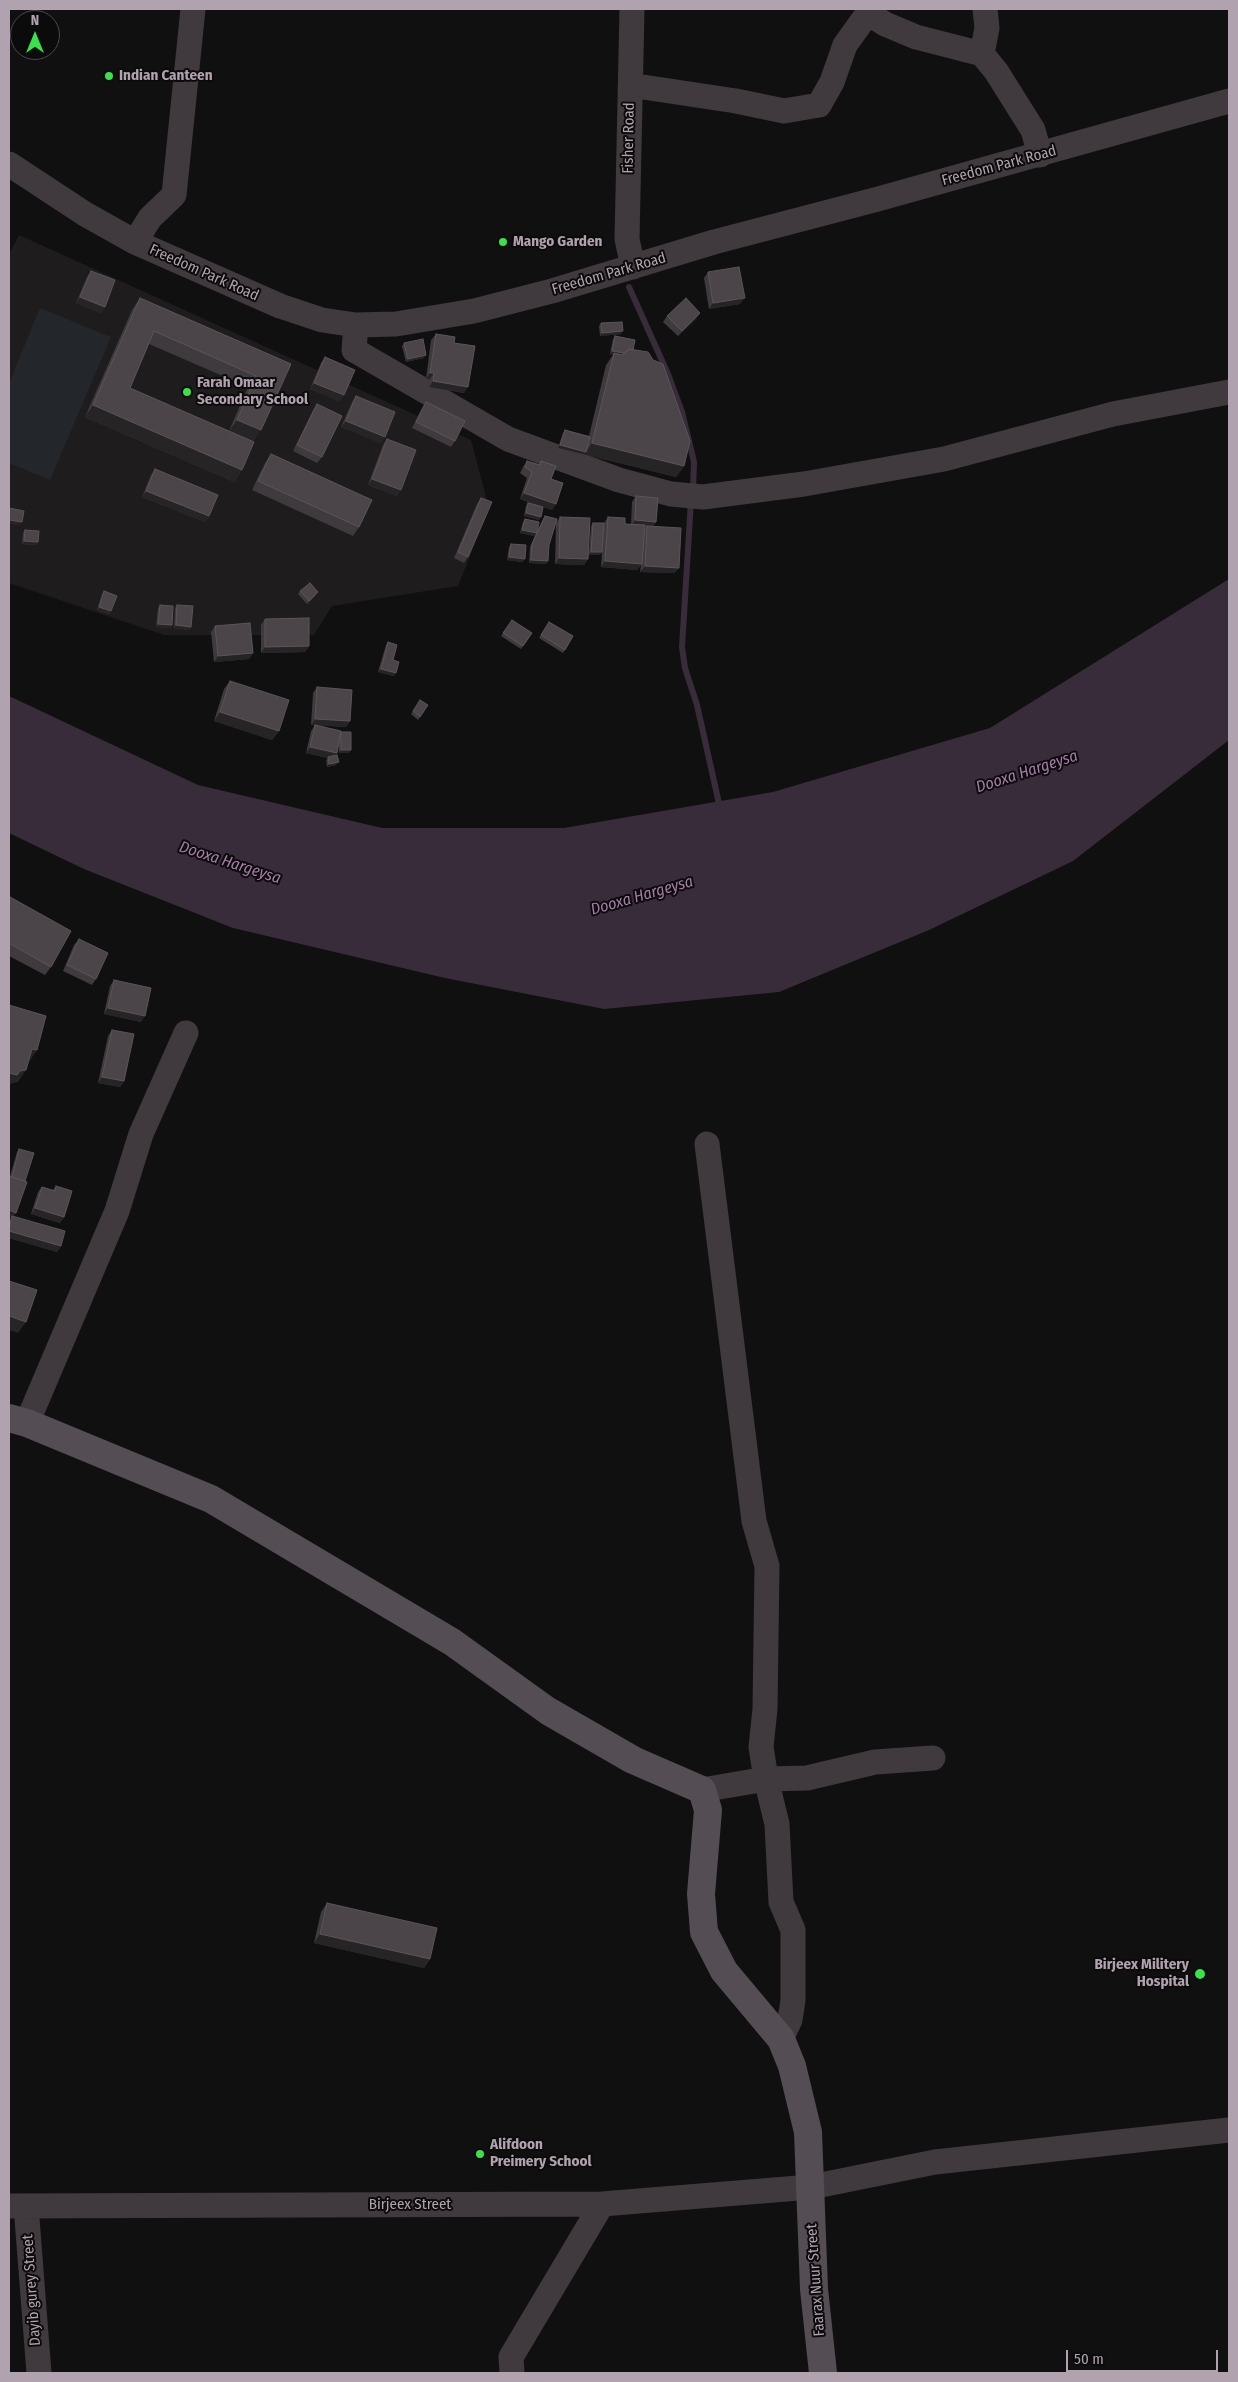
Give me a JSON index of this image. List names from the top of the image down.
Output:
{
  "streets": {
    "main road": ["Faarax Nuur Street"],
    "street": [
      "Fisher Road",
      "Freedom Park Road",
      "Birjeex Street",
      "Dayib gurey Street"
    ]
  },
  "crossings": [
    ["Fisher Road", "Freedom Park Road"],
    ["Birjeex Street", "Faarax Nuur Street"],
    ["Birjeex Street", "Dayib gurey Street"]
  ],
  "water": ["Dooxa Hargeysa"],
  "places": [
    "Indian Canteen",
    "Mango Garden",
    "Farah Omaar Secondary School",
    "Birjeex Militery Hospital",
    "Alifdoon Preimery School"
  ],
  "scale_bar": "50 m",
  "north": "top"
}
